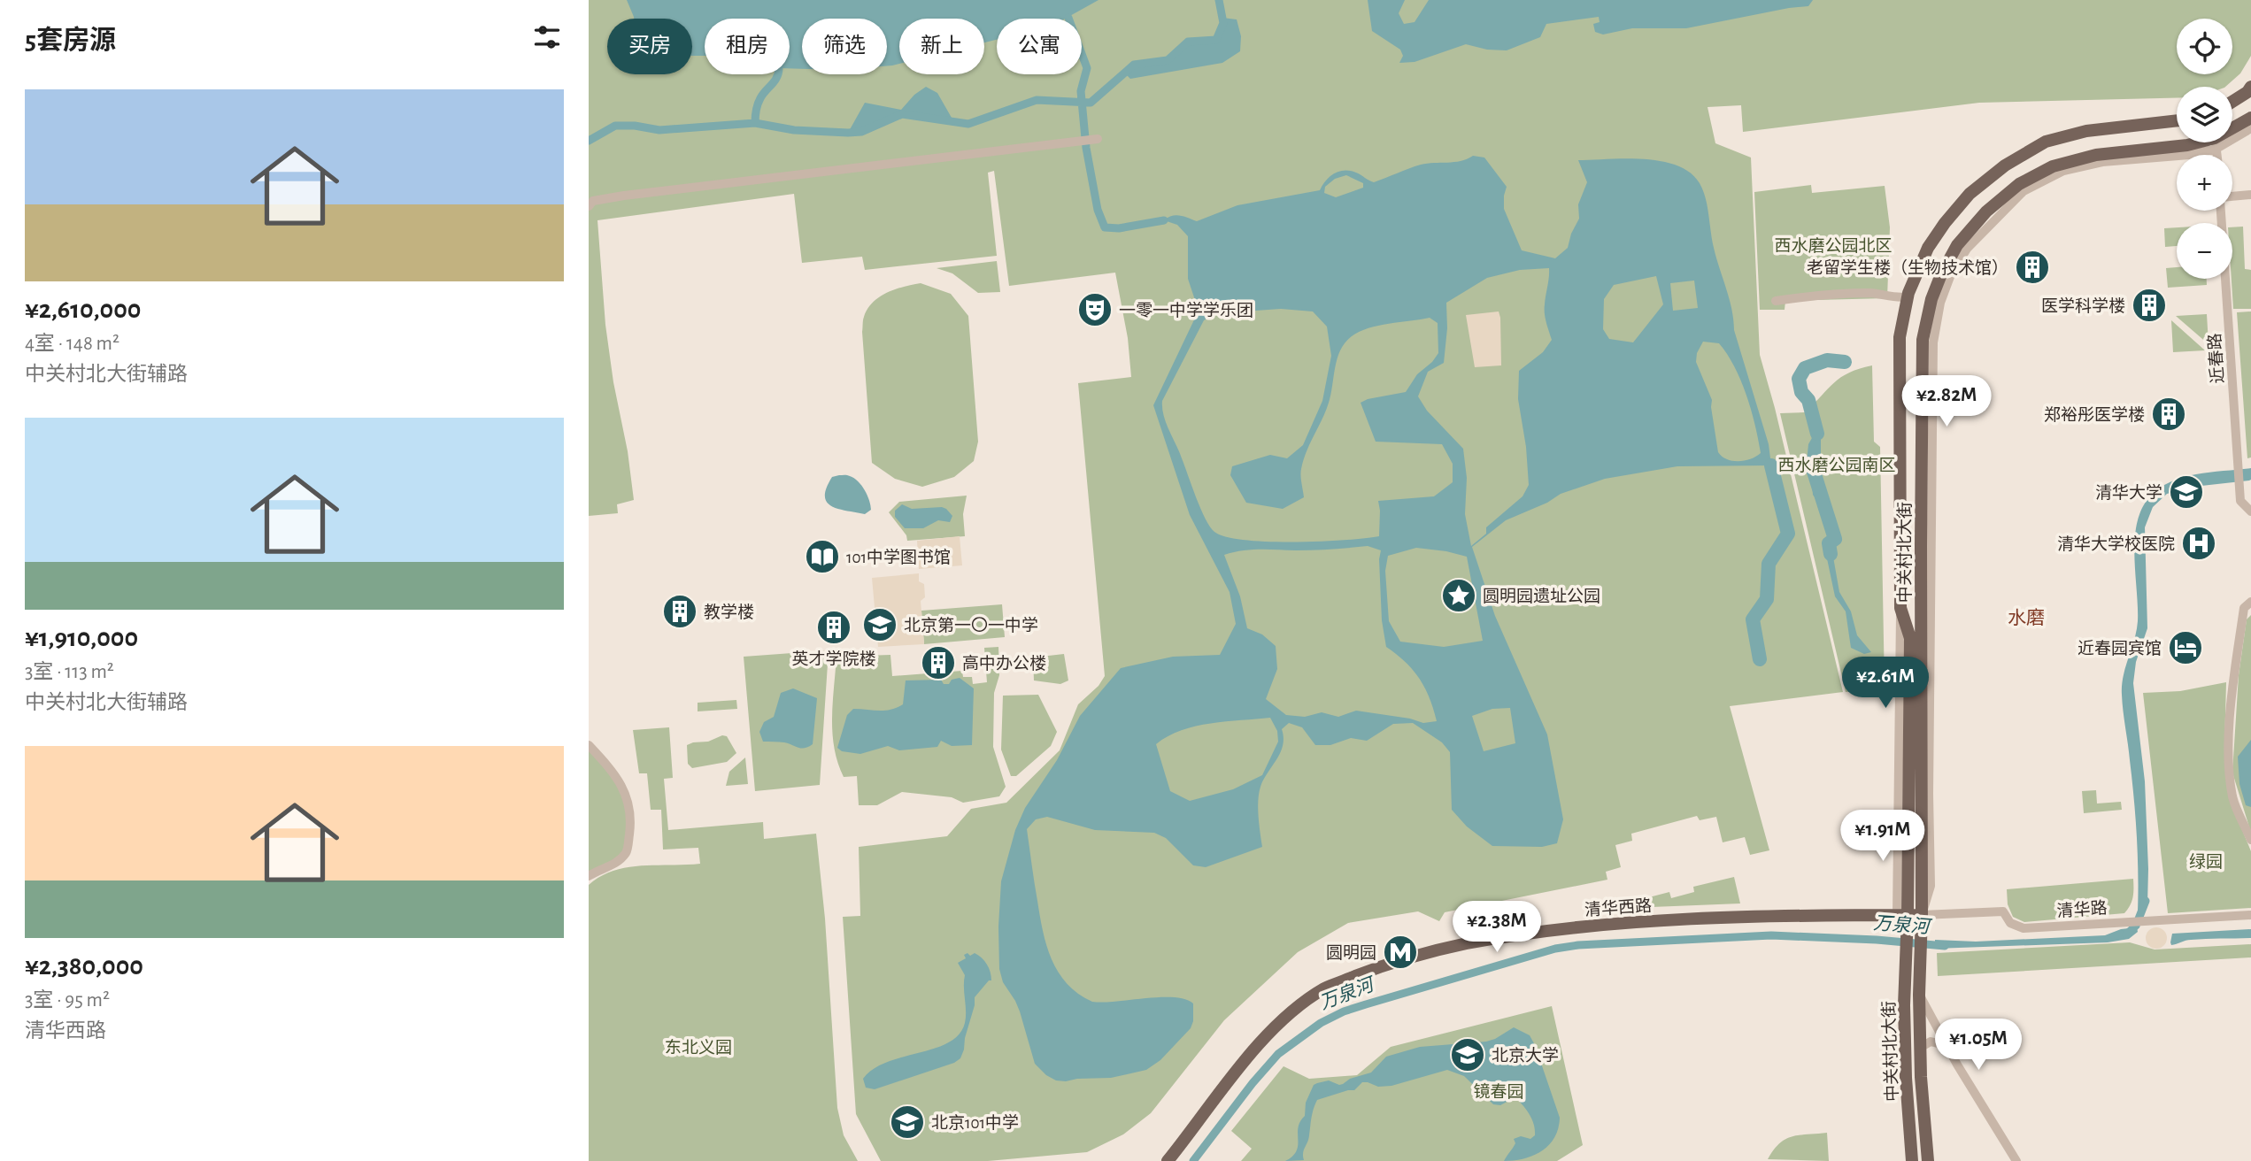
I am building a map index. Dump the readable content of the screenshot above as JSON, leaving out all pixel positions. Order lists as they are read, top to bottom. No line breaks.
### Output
{"streets":{"main road":["中关村北大街","清华西路"],"street":["近春路","清华路"]},"crossings":[["中关村北大街","清华西路"],["中关村北大街","清华路"],["清华西路","清华路"]],"districts":["水磨"],"water":["万泉河"],"parks":["西水磨公园北区","西水磨公园南区","绿园","东北义园","镜春园"],"places":{"building":["老留学生楼（生物技术馆）","医学科学楼","郑裕彤医学楼","教学楼","英才学院楼","高中办公楼"],"theatre":["一零一中学学乐团"],"school or university":["清华大学","北京第一〇一中学","北京大学","北京101中学"],"hospital":["清华大学校医院"],"library":["101中学图书馆"],"place":["圆明园遗址公园"],"hotel":["近春园宾馆"],"metro station":["圆明园"]},"page":{"heading":"5套房源","map_buttons":["+","−"],"chip":["买房","租房","筛选","新上","公寓"],"list":[{"name":"¥2,610,000","note":"4室 · 148 m² · 中关村北大街辅路"},{"name":"¥1,910,000","note":"3室 · 113 m² · 中关村北大街辅路"},{"name":"¥2,380,000","note":"3室 · 95 m² · 清华西路"}],"price":["¥2.82M","¥2.61M","¥1.91M","¥2.38M","¥1.05M"]}}
